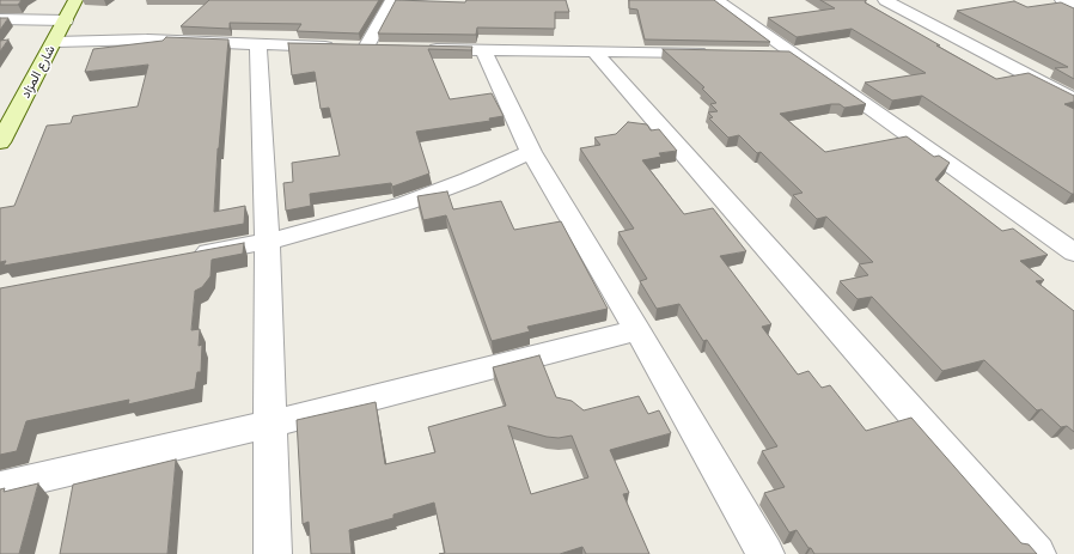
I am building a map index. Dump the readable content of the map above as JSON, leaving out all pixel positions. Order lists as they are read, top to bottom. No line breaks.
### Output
{"streets":{"street":["شارع المزاد"]}}
